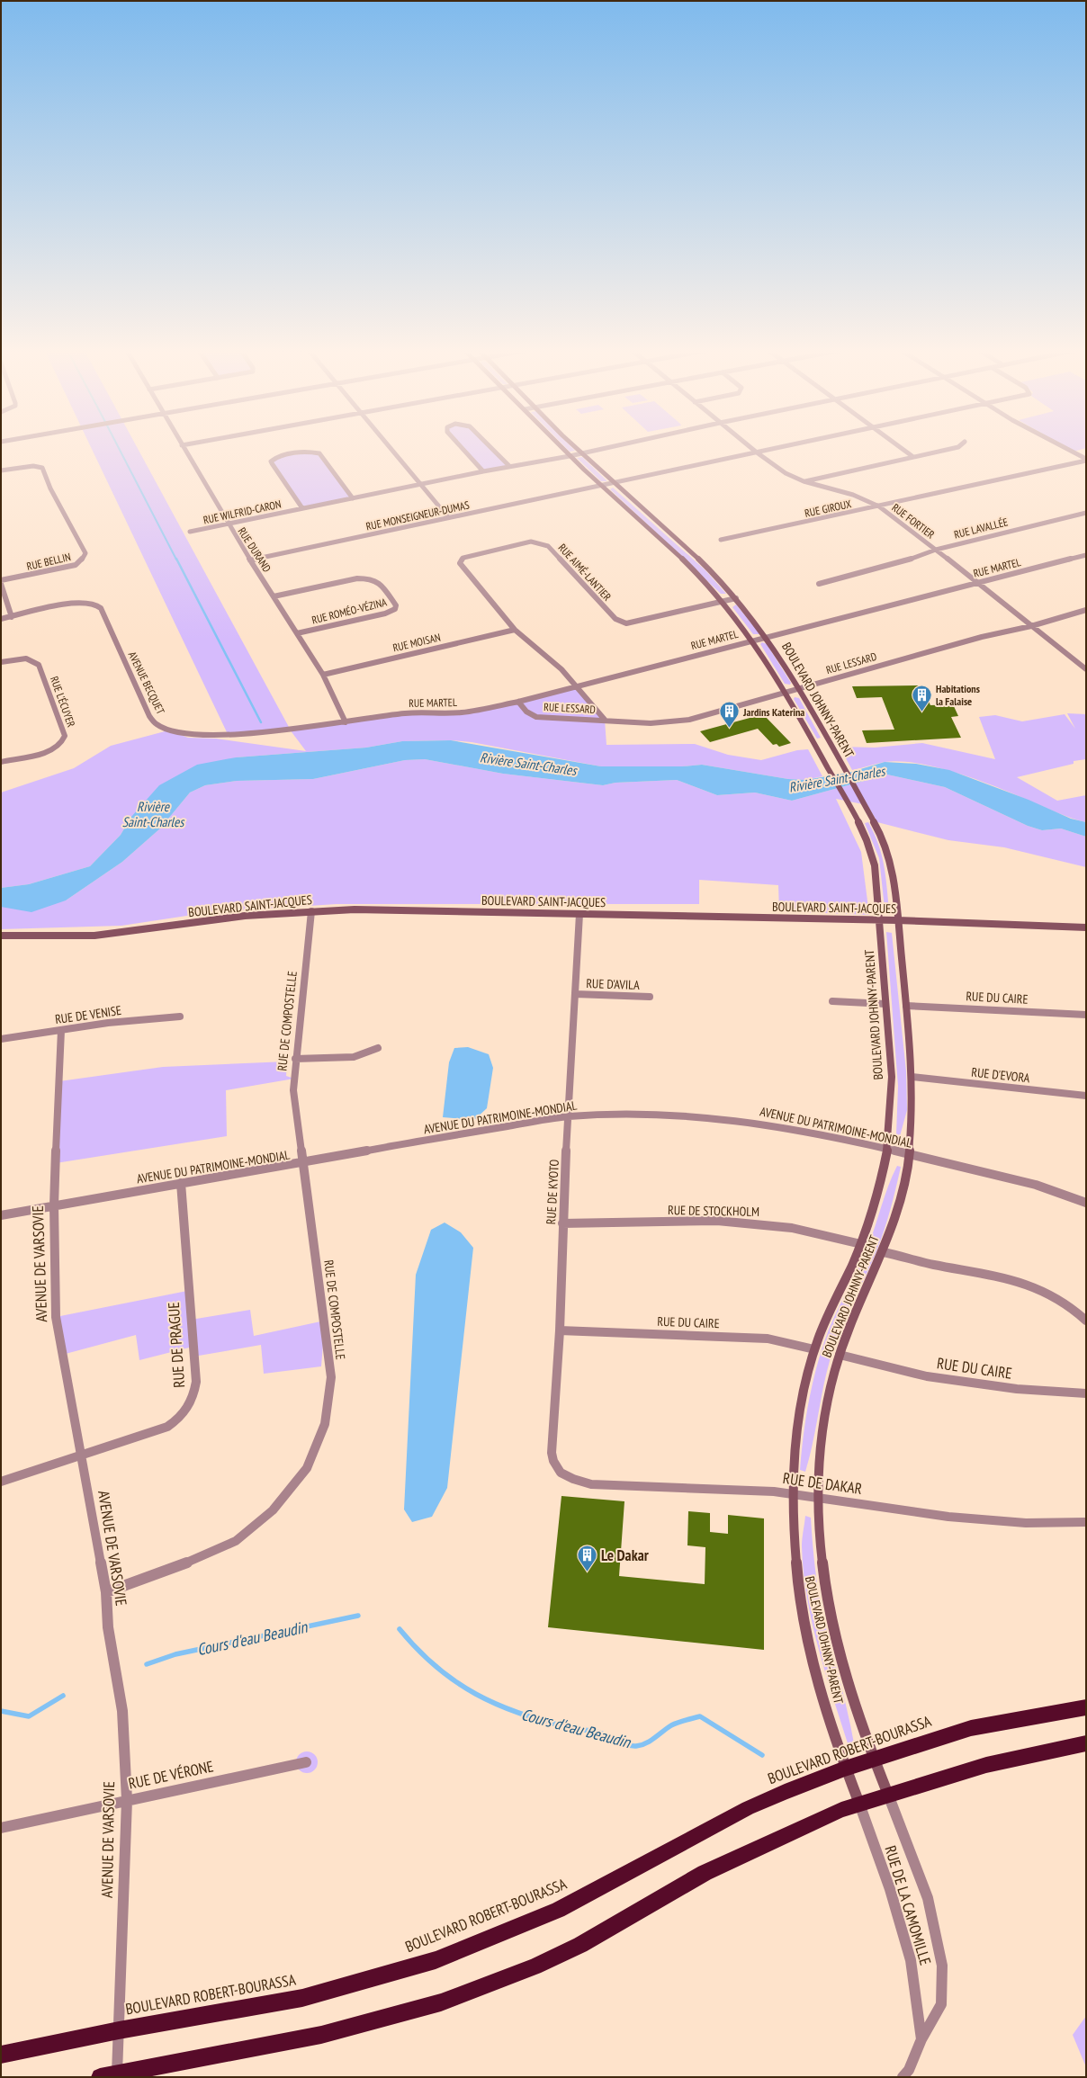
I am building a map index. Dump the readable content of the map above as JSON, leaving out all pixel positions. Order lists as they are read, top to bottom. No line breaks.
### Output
{"streets":{"highway":["BOULEVARD ROBERT-BOURASSA"],"street":["RUE GIROUX","RUE WILFRID-CARON","RUE MONSEIGNEUR-DUMAS","RUE FORTIER","RUE LAVALLÉE","RUE DURAND","RUE BELLIN","RUE MARTEL","RUE AIMÉ-LANTIER","RUE ROMÉO-VÉZINA","RUE MOISAN","RUE LESSARD","AVENUE BECQUET","BOULEVARD JOHNNY-PARENT","RUE L'ÉCUYER","BOULEVARD SAINT-JACQUES","RUE D'AVILA","RUE DU CAIRE","RUE DE VENISE","RUE DE COMPOSTELLE","RUE D'EVORA","AVENUE DU PATRIMOINE-MONDIAL","RUE DE KYOTO","RUE DE STOCKHOLM","AVENUE DE VARSOVIE","RUE DE PRAGUE","RUE DE DAKAR","RUE DE VÉRONE","RUE DE LA CAMOMILLE"]},"crossings":[["RUE GIROUX","RUE FORTIER"],["RUE WILFRID-CARON","RUE DURAND"],["RUE WILFRID-CARON","BOULEVARD JOHNNY-PARENT"],["RUE MONSEIGNEUR-DUMAS","RUE FORTIER"],["RUE MONSEIGNEUR-DUMAS","RUE DURAND"],["RUE MONSEIGNEUR-DUMAS","BOULEVARD JOHNNY-PARENT"],["RUE FORTIER","RUE LAVALLÉE"],["RUE FORTIER","RUE MARTEL"],["RUE FORTIER","RUE LESSARD"],["RUE DURAND","RUE MARTEL"],["RUE DURAND","RUE ROMÉO-VÉZINA"],["RUE DURAND","RUE MOISAN"],["RUE DURAND","AVENUE BECQUET"],["RUE MARTEL","RUE AIMÉ-LANTIER"],["RUE MARTEL","RUE LESSARD"],["RUE MARTEL","AVENUE BECQUET"],["RUE MARTEL","BOULEVARD JOHNNY-PARENT"],["RUE AIMÉ-LANTIER","RUE MOISAN"],["RUE AIMÉ-LANTIER","RUE LESSARD"],["RUE AIMÉ-LANTIER","BOULEVARD JOHNNY-PARENT"],["RUE LESSARD","BOULEVARD JOHNNY-PARENT"],["BOULEVARD JOHNNY-PARENT","BOULEVARD SAINT-JACQUES"],["BOULEVARD JOHNNY-PARENT","RUE DU CAIRE"],["BOULEVARD JOHNNY-PARENT","RUE D'EVORA"],["BOULEVARD JOHNNY-PARENT","AVENUE DU PATRIMOINE-MONDIAL"],["BOULEVARD JOHNNY-PARENT","RUE DE STOCKHOLM"],["BOULEVARD JOHNNY-PARENT","RUE DE DAKAR"],["BOULEVARD JOHNNY-PARENT","BOULEVARD ROBERT-BOURASSA"],["BOULEVARD JOHNNY-PARENT","RUE DE LA CAMOMILLE"],["BOULEVARD SAINT-JACQUES","RUE DE COMPOSTELLE"],["BOULEVARD SAINT-JACQUES","RUE DE KYOTO"],["RUE D'AVILA","RUE DE KYOTO"],["RUE DU CAIRE","RUE DE KYOTO"],["RUE DE VENISE","AVENUE DE VARSOVIE"],["RUE DE COMPOSTELLE","AVENUE DU PATRIMOINE-MONDIAL"],["RUE DE COMPOSTELLE","AVENUE DE VARSOVIE"],["AVENUE DU PATRIMOINE-MONDIAL","RUE DE KYOTO"],["AVENUE DU PATRIMOINE-MONDIAL","AVENUE DE VARSOVIE"],["AVENUE DU PATRIMOINE-MONDIAL","RUE DE PRAGUE"],["RUE DE KYOTO","RUE DE STOCKHOLM"],["RUE DE KYOTO","RUE DE DAKAR"],["AVENUE DE VARSOVIE","RUE DE PRAGUE"],["AVENUE DE VARSOVIE","BOULEVARD ROBERT-BOURASSA"],["AVENUE DE VARSOVIE","RUE DE VÉRONE"]],"water":["Rivière Saint-Charles","Cours d'eau Beaudin"],"places":{"building":["Habitations la Falaise","Jardins Katerina","Le Dakar"]}}
